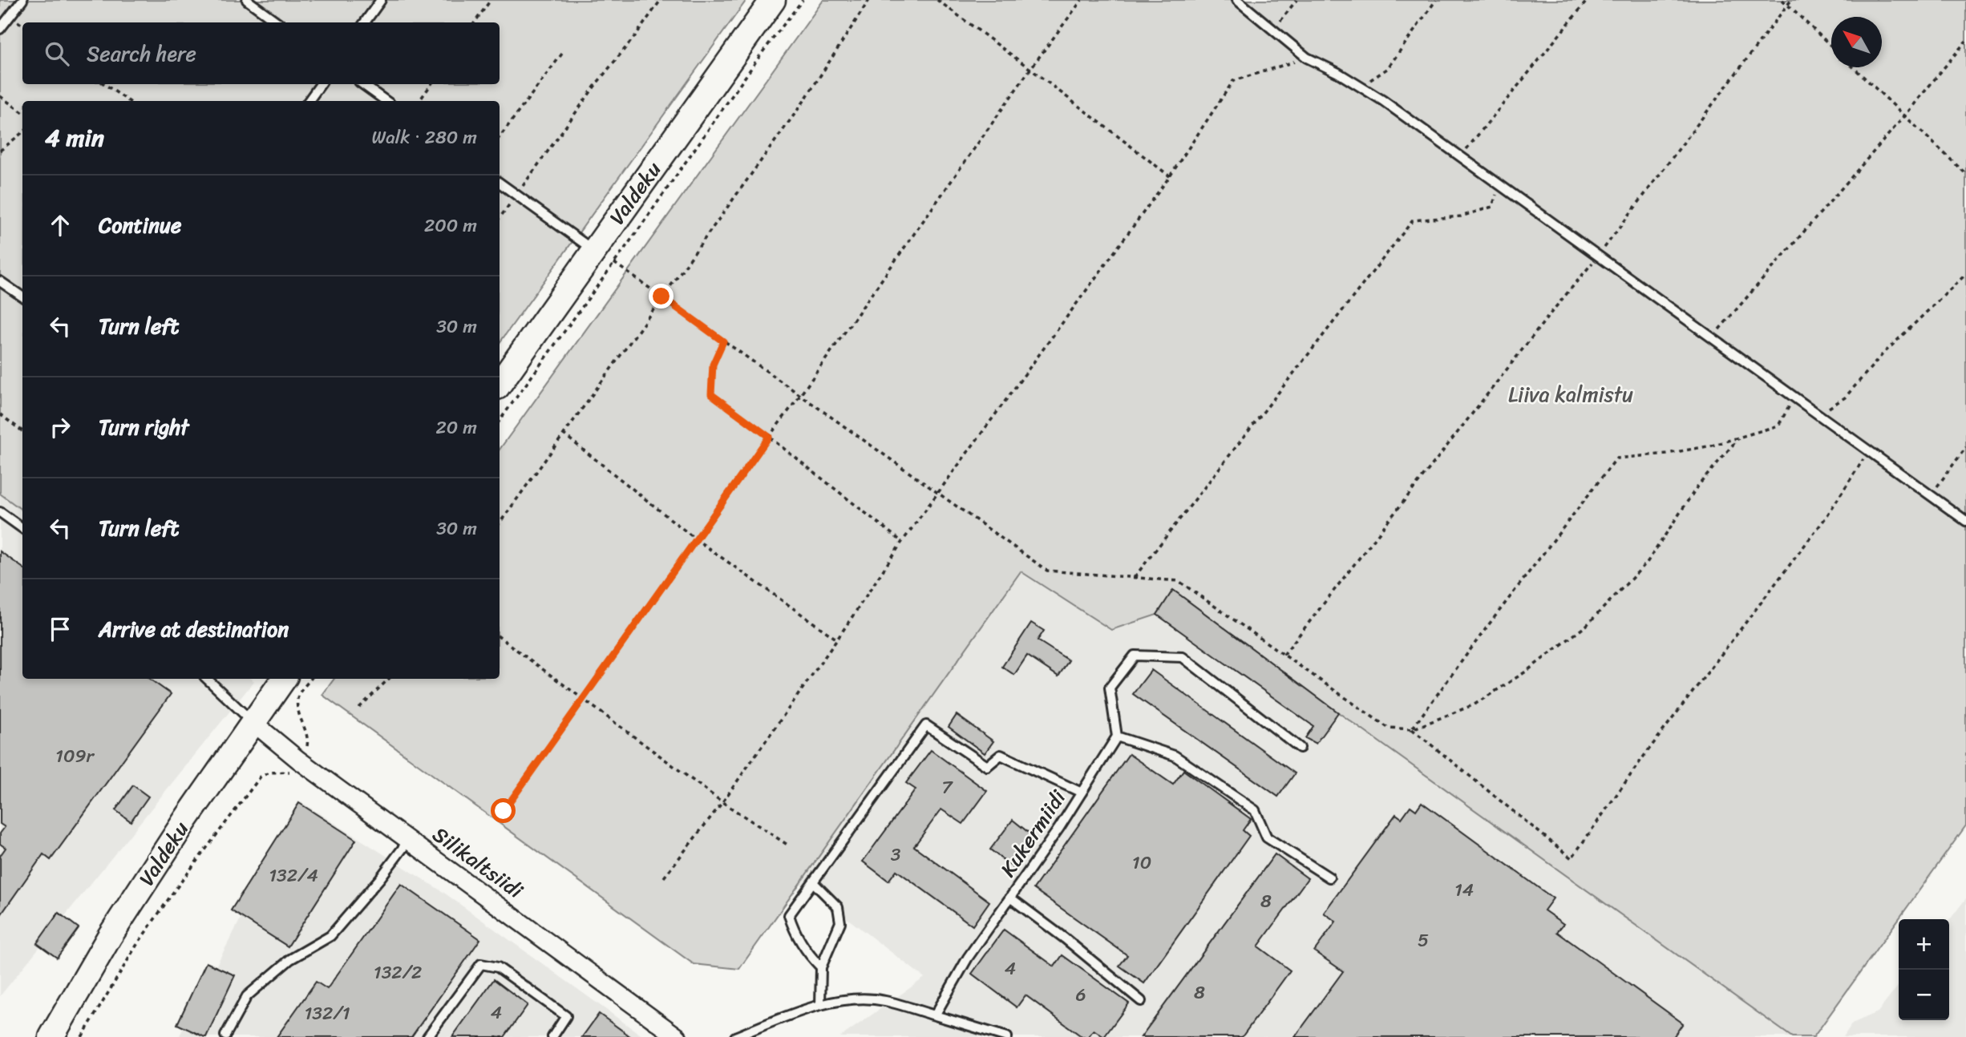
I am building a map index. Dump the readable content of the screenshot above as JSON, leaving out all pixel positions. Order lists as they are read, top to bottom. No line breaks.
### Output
{"streets":{"street":["Valdeku","Silikaltsiidi"],"lane":["Kukermiidi"]},"crossings":[["Valdeku","Silikaltsiidi"]],"parks":["Liiva kalmistu"],"house_numbers":["109r","7","3","10","132/4","14","8","5","4","132/2","8","6","4","132/1"],"north":"top left","page":{"search":"Search here","heading":["4 min","Walk · 280 m"],"list":[["Continue","200 m"],["Turn left","30 m"],["Turn right","20 m"],["Turn left","30 m"],"Arrive at destination"],"map_buttons":["+","−"]}}
